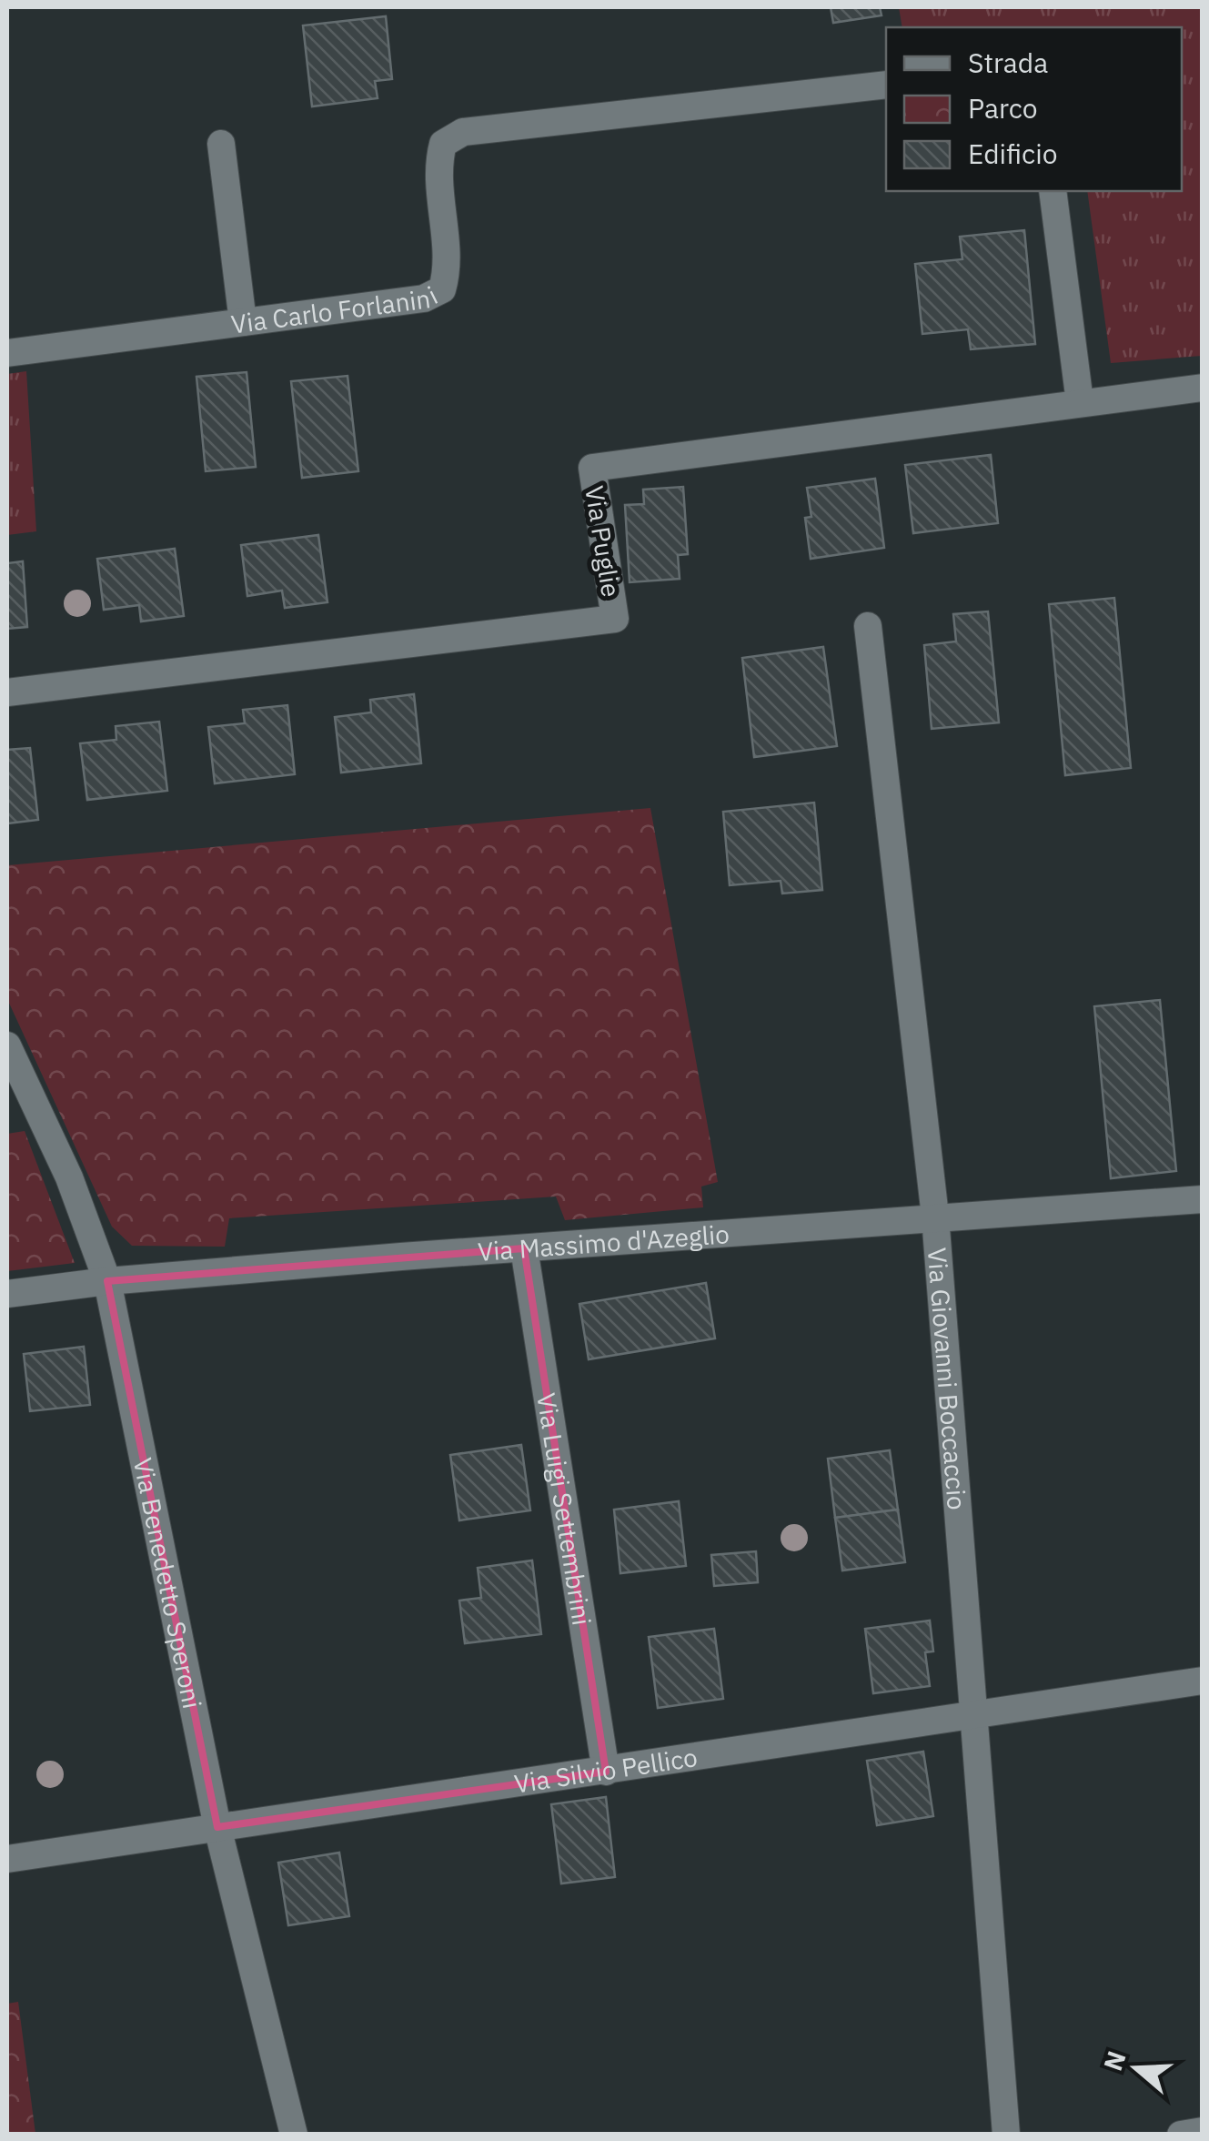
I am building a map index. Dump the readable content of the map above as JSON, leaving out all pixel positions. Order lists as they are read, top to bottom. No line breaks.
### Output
{"streets":{"street":["Via Carlo Forlanini","Via Puglie","Via Massimo d'Azeglio","Via Giovanni Boccaccio","Via Luigi Settembrini","Via Benedetto Speroni","Via Silvio Pellico"]},"crossings":[["Via Massimo d'Azeglio","Via Giovanni Boccaccio"],["Via Massimo d'Azeglio","Via Luigi Settembrini"],["Via Massimo d'Azeglio","Via Benedetto Speroni"],["Via Giovanni Boccaccio","Via Silvio Pellico"],["Via Luigi Settembrini","Via Silvio Pellico"],["Via Benedetto Speroni","Via Silvio Pellico"]],"legend":["Strada","Parco","Edificio"],"north":"left"}
